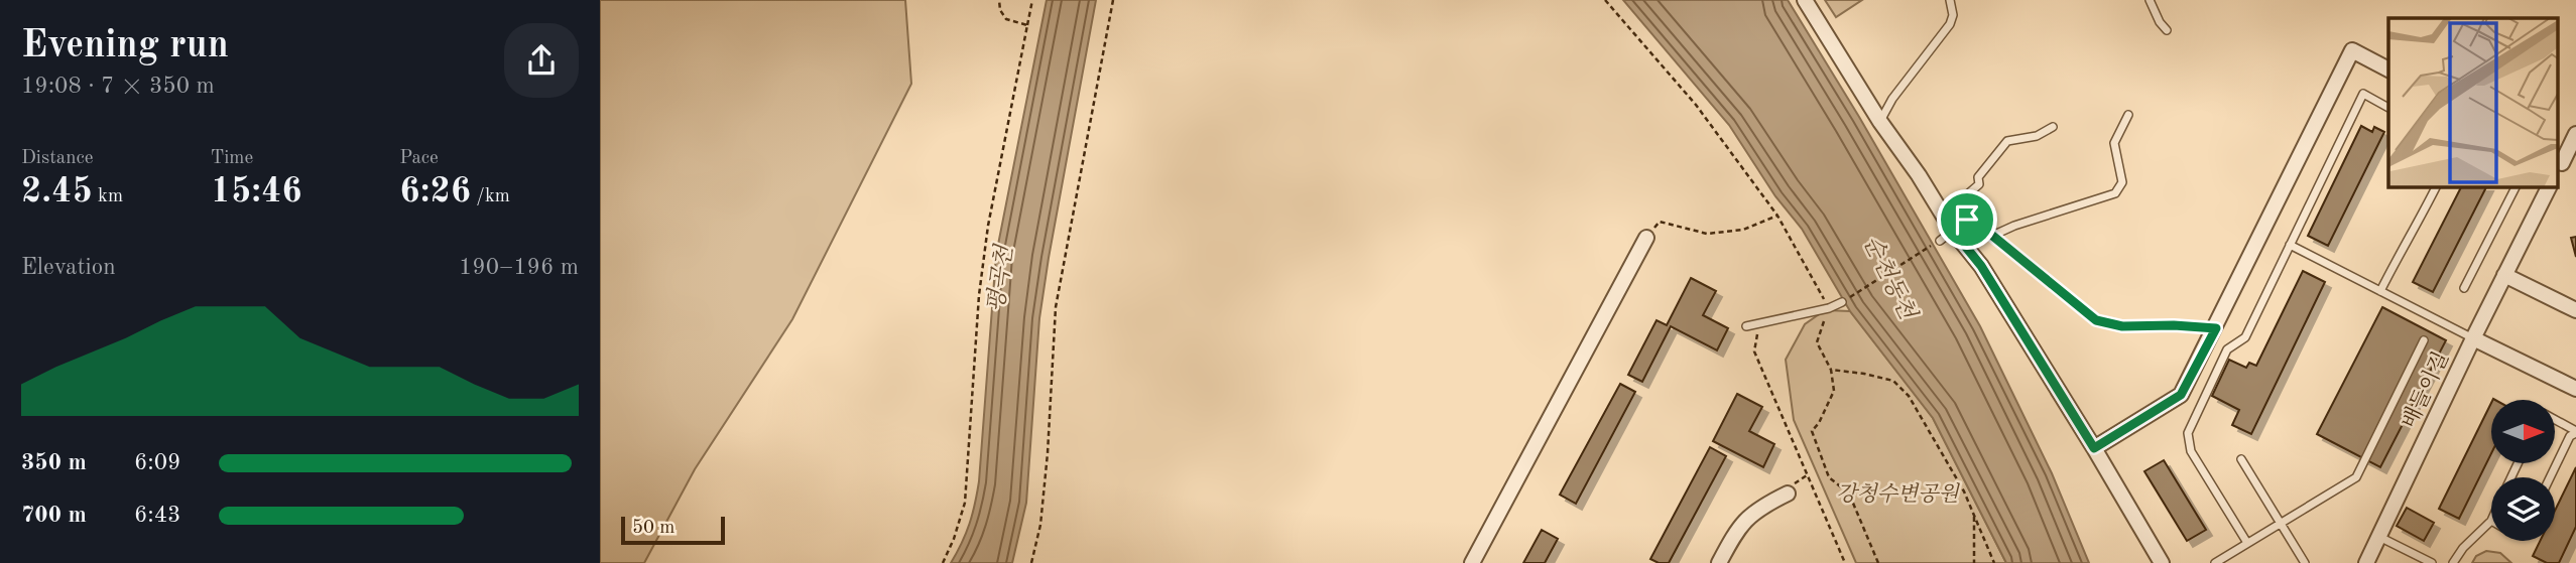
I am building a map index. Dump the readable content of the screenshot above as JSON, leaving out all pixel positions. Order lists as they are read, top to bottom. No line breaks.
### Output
{"streets":{"street":["배들이길"]},"water":["순천동천","평곡천"],"parks":["강청수변공원"],"scale_bar":"50 m","north":"right","page":{"heading":["Evening run","19:08 · 7 × 350 m"],"stats":[["Distance","2.45 km"],["Time","15:46"],["Pace","6:26 /km"]],"chart":["Elevation","190–196 m"],"list":[{"name":"350 m","note":"6:09"},{"name":"700 m","note":"6:43"}],"scale":"50 m"}}
